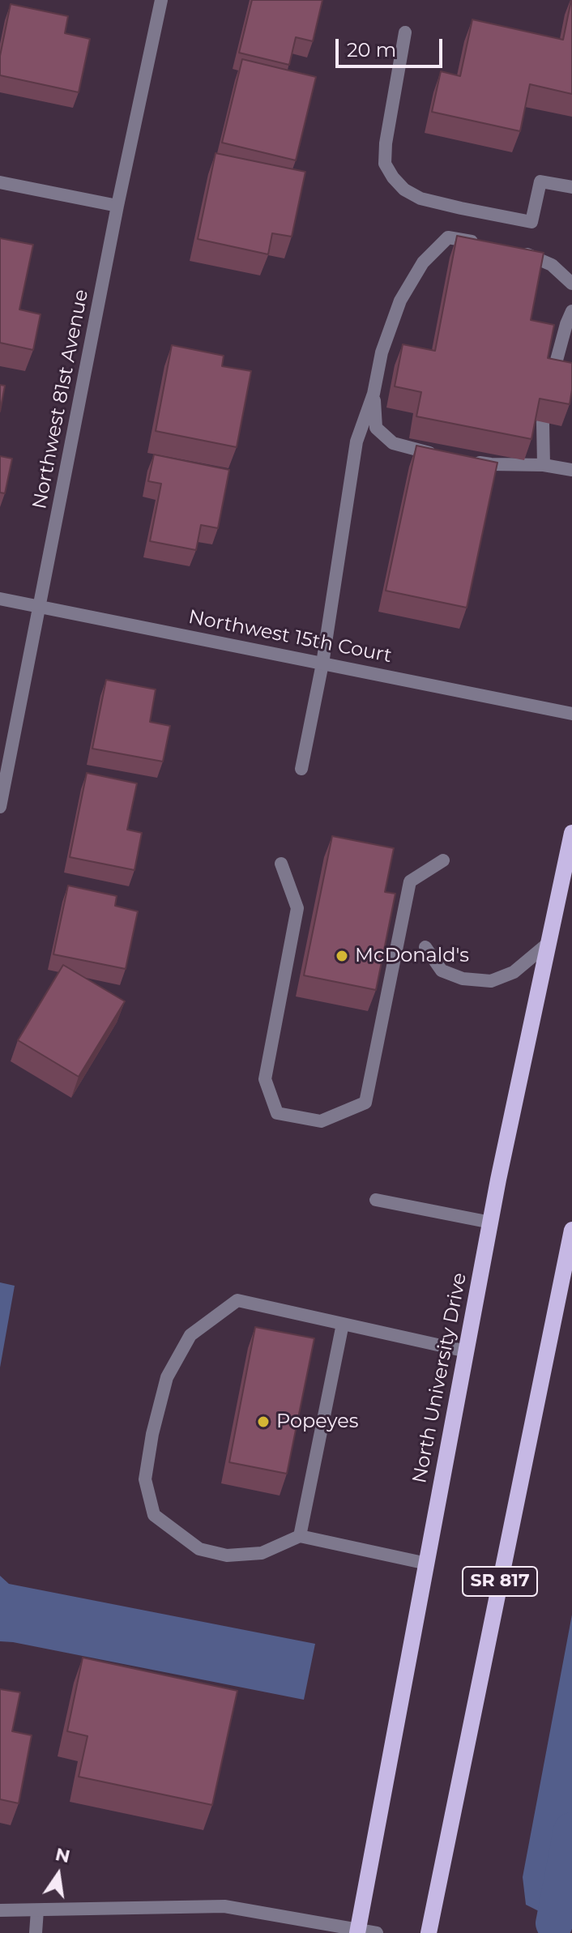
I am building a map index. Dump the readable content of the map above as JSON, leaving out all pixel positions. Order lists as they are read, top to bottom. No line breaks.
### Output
{"streets":{"main road":["North University Drive","SR 817"],"street":["Northwest 81st Avenue","Northwest 15th Court"]},"crossings":[["Northwest 81st Avenue","Northwest 15th Court"]],"places":["McDonald's","Popeyes"],"scale_bar":"20 m","north":"top"}
